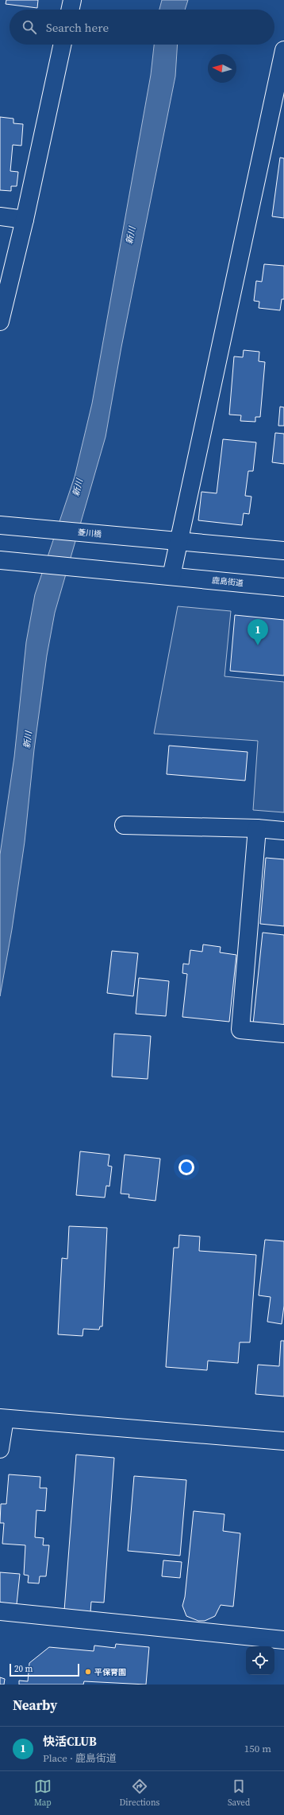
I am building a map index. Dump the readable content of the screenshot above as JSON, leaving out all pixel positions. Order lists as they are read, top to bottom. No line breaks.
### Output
{"streets":{"street":["菱川橋","鹿島街道"]},"water":["新川"],"places":["平保育園"],"scale_bar":"20 m","north":"left","page":{"search":"Search here","pins":"1","scale":"20 m","heading":"Nearby","list":[{"mark":"1","name":"快活CLUB","note":"Place · 鹿島街道","value":"150 m"}],"nav":["Map","Directions","Saved"]}}
